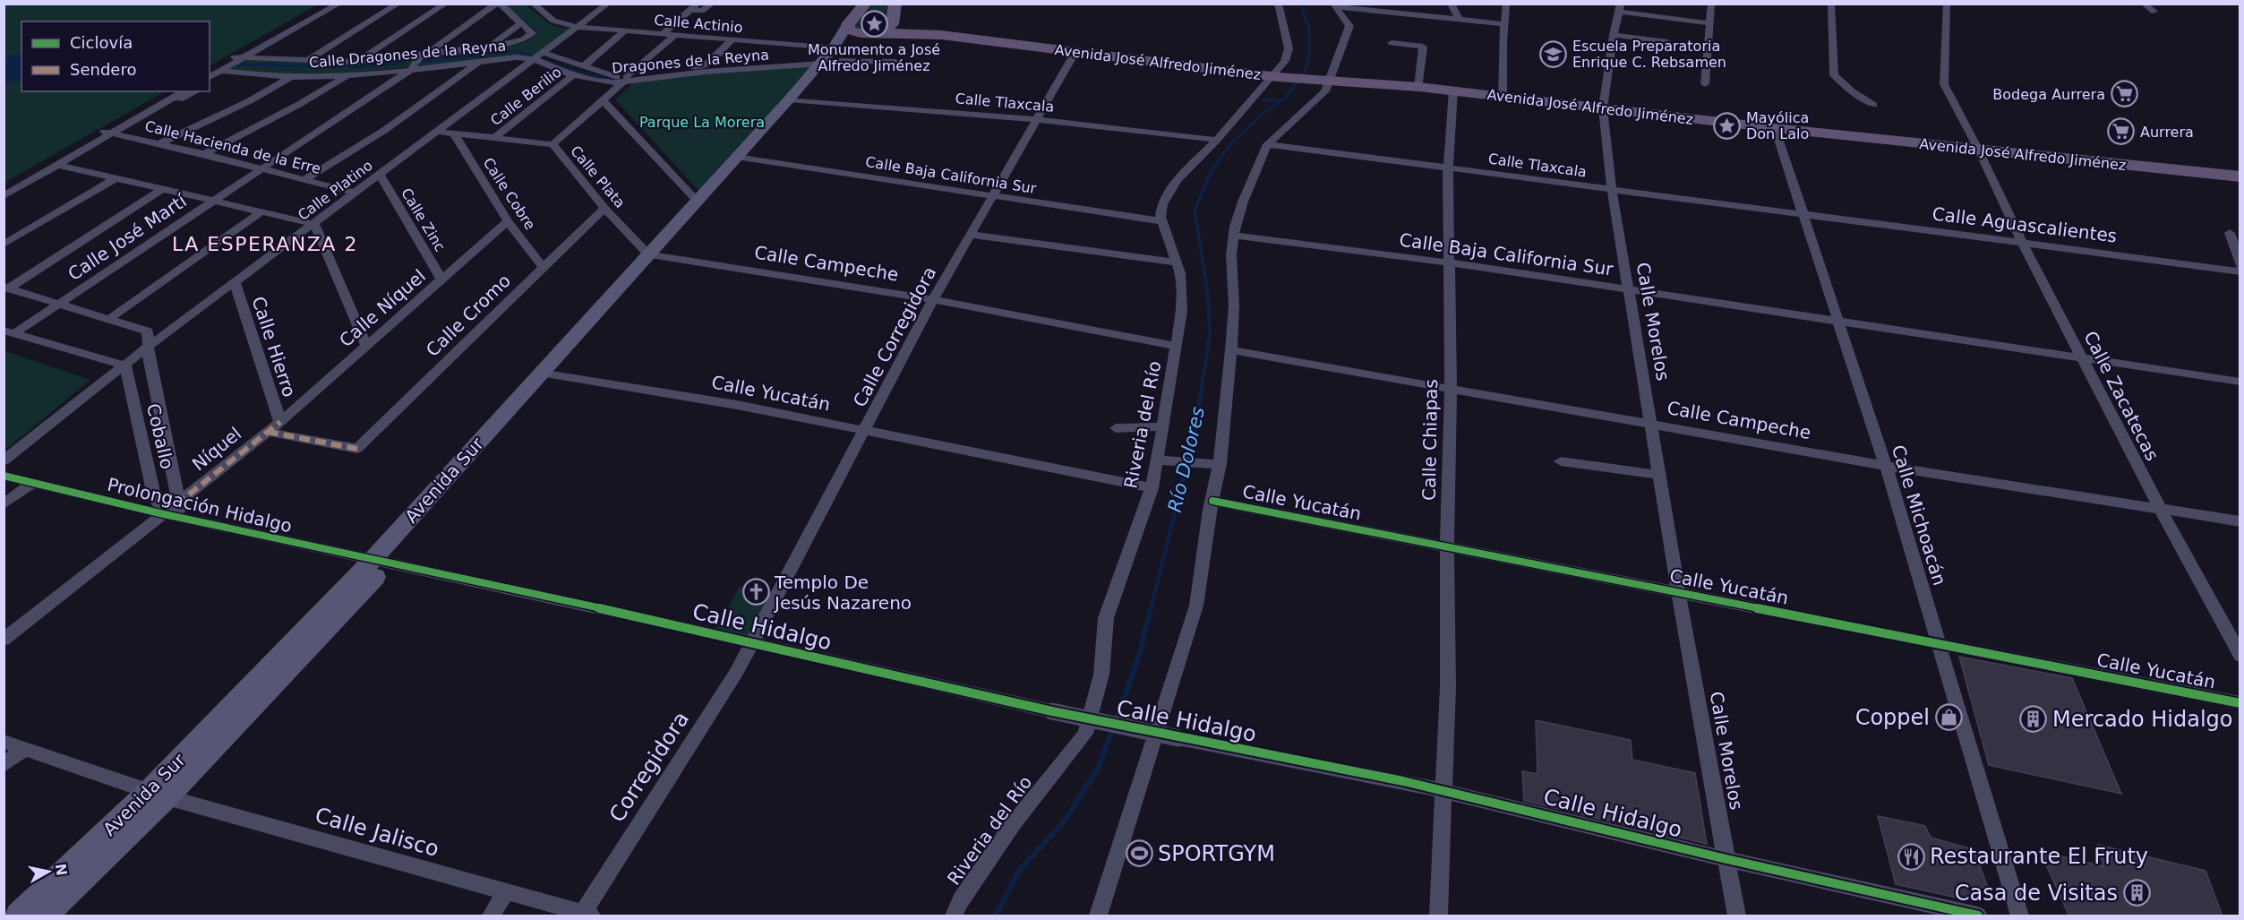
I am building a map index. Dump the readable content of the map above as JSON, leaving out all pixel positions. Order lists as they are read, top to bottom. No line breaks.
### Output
{"streets":{"main road":["Avenida José Alfredo Jiménez","Avenida Sur"],"street":["Calle Actinio","Calle Dragones de la Reyna","Dragones de la Reyna","Calle Berilio","Calle Tlaxcala","Calle Hacienda de la Erre","Calle Baja California Sur","Calle Plata","Calle Platino","Calle Cobre","Calle Zinc","Calle Aguascalientes","Calle José Martí","Calle Campeche","Calle Níquel","Calle Cromo","Calle Morelos","Calle Corregidora","Calle Hierro","Calle Yucatán","Calle Zacatecas","Riveria del Río","Coballo","Calle Chiapas","Níquel","Prolongación Hidalgo","Calle Michoacán","Calle Hidalgo","Corregidora","Calle Jalisco"]},"crossings":[["Calle Actinio","Dragones de la Reyna"],["Calle Actinio","Calle Berilio"],["Calle Actinio","Calle Platino"],["Calle Actinio","Avenida Sur"],["Calle Dragones de la Reyna","Dragones de la Reyna"],["Calle Dragones de la Reyna","Calle Platino"],["Dragones de la Reyna","Calle Berilio"],["Dragones de la Reyna","Calle Platino"],["Dragones de la Reyna","Avenida Sur"],["Avenida José Alfredo Jiménez","Calle Morelos"],["Avenida José Alfredo Jiménez","Calle Corregidora"],["Avenida José Alfredo Jiménez","Calle Zacatecas"],["Avenida José Alfredo Jiménez","Calle Chiapas"],["Avenida José Alfredo Jiménez","Calle Michoacán"],["Calle Berilio","Calle Plata"],["Calle Tlaxcala","Calle Aguascalientes"],["Calle Tlaxcala","Calle Morelos"],["Calle Tlaxcala","Calle Corregidora"],["Calle Tlaxcala","Calle Chiapas"],["Calle Tlaxcala","Avenida Sur"],["Calle Tlaxcala","Calle Michoacán"],["Calle Hacienda de la Erre","Calle Platino"],["Calle Hacienda de la Erre","Calle José Martí"],["Calle Baja California Sur","Calle Morelos"],["Calle Baja California Sur","Calle Corregidora"],["Calle Baja California Sur","Calle Zacatecas"],["Calle Baja California Sur","Riveria del Río"],["Calle Baja California Sur","Calle Chiapas"],["Calle Baja California Sur","Avenida Sur"],["Calle Baja California Sur","Calle Michoacán"],["Calle Plata","Calle Platino"],["Calle Plata","Calle Cobre"],["Calle Plata","Calle Campeche"],["Calle Plata","Calle Cromo"],["Calle Plata","Avenida Sur"],["Calle Platino","Calle Zinc"],["Calle Platino","Calle Hierro"],["Calle Platino","Coballo"],["Calle Cobre","Calle Níquel"],["Calle Cobre","Calle Cromo"],["Calle Zinc","Calle Níquel"],["Calle Aguascalientes","Calle Zacatecas"],["Calle Aguascalientes","Calle Michoacán"],["Calle Campeche","Calle Morelos"],["Calle Campeche","Calle Corregidora"],["Calle Campeche","Calle Zacatecas"],["Calle Campeche","Riveria del Río"],["Calle Campeche","Calle Chiapas"],["Calle Campeche","Avenida Sur"],["Calle Campeche","Calle Michoacán"],["Calle Níquel","Calle Hierro"],["Calle Níquel","Níquel"],["Calle Cromo","Níquel"],["Calle Morelos","Calle Yucatán"],["Calle Morelos","Calle Hidalgo"],["Calle Corregidora","Calle Yucatán"],["Calle Corregidora","Calle Hidalgo"],["Calle Corregidora","Corregidora"],["Calle Hierro","Níquel"],["Calle Yucatán","Riveria del Río"],["Calle Yucatán","Calle Chiapas"],["Calle Yucatán","Avenida Sur"],["Calle Yucatán","Calle Michoacán"],["Coballo","Níquel"],["Coballo","Prolongación Hidalgo"],["Calle Chiapas","Calle Hidalgo"],["Níquel","Prolongación Hidalgo"],["Avenida Sur","Prolongación Hidalgo"],["Avenida Sur","Calle Hidalgo"],["Avenida Sur","Calle Jalisco"],["Prolongación Hidalgo","Calle Hidalgo"],["Calle Hidalgo","Corregidora"],["Corregidora","Calle Jalisco"]],"districts":["LA ESPERANZA 2"],"water":["Río Dolores"],"parks":["Parque La Morera"],"places":{"place":["Monumento a José Alfredo Jiménez","Mayólica Don Lalo"],"school or university":["Escuela Preparatoria Enrique C. Rebsamen"],"supermarket":["Bodega Aurrera","Aurrera"],"church":["Templo De Jesús Nazareno"],"shop":["Coppel"],"building":["Mercado Hidalgo","Casa de Visitas"],"sports":["SPORTGYM"],"restaurant":["Restaurante El Fruty"]},"legend":["Ciclovía","Sendero"],"north":"right"}
